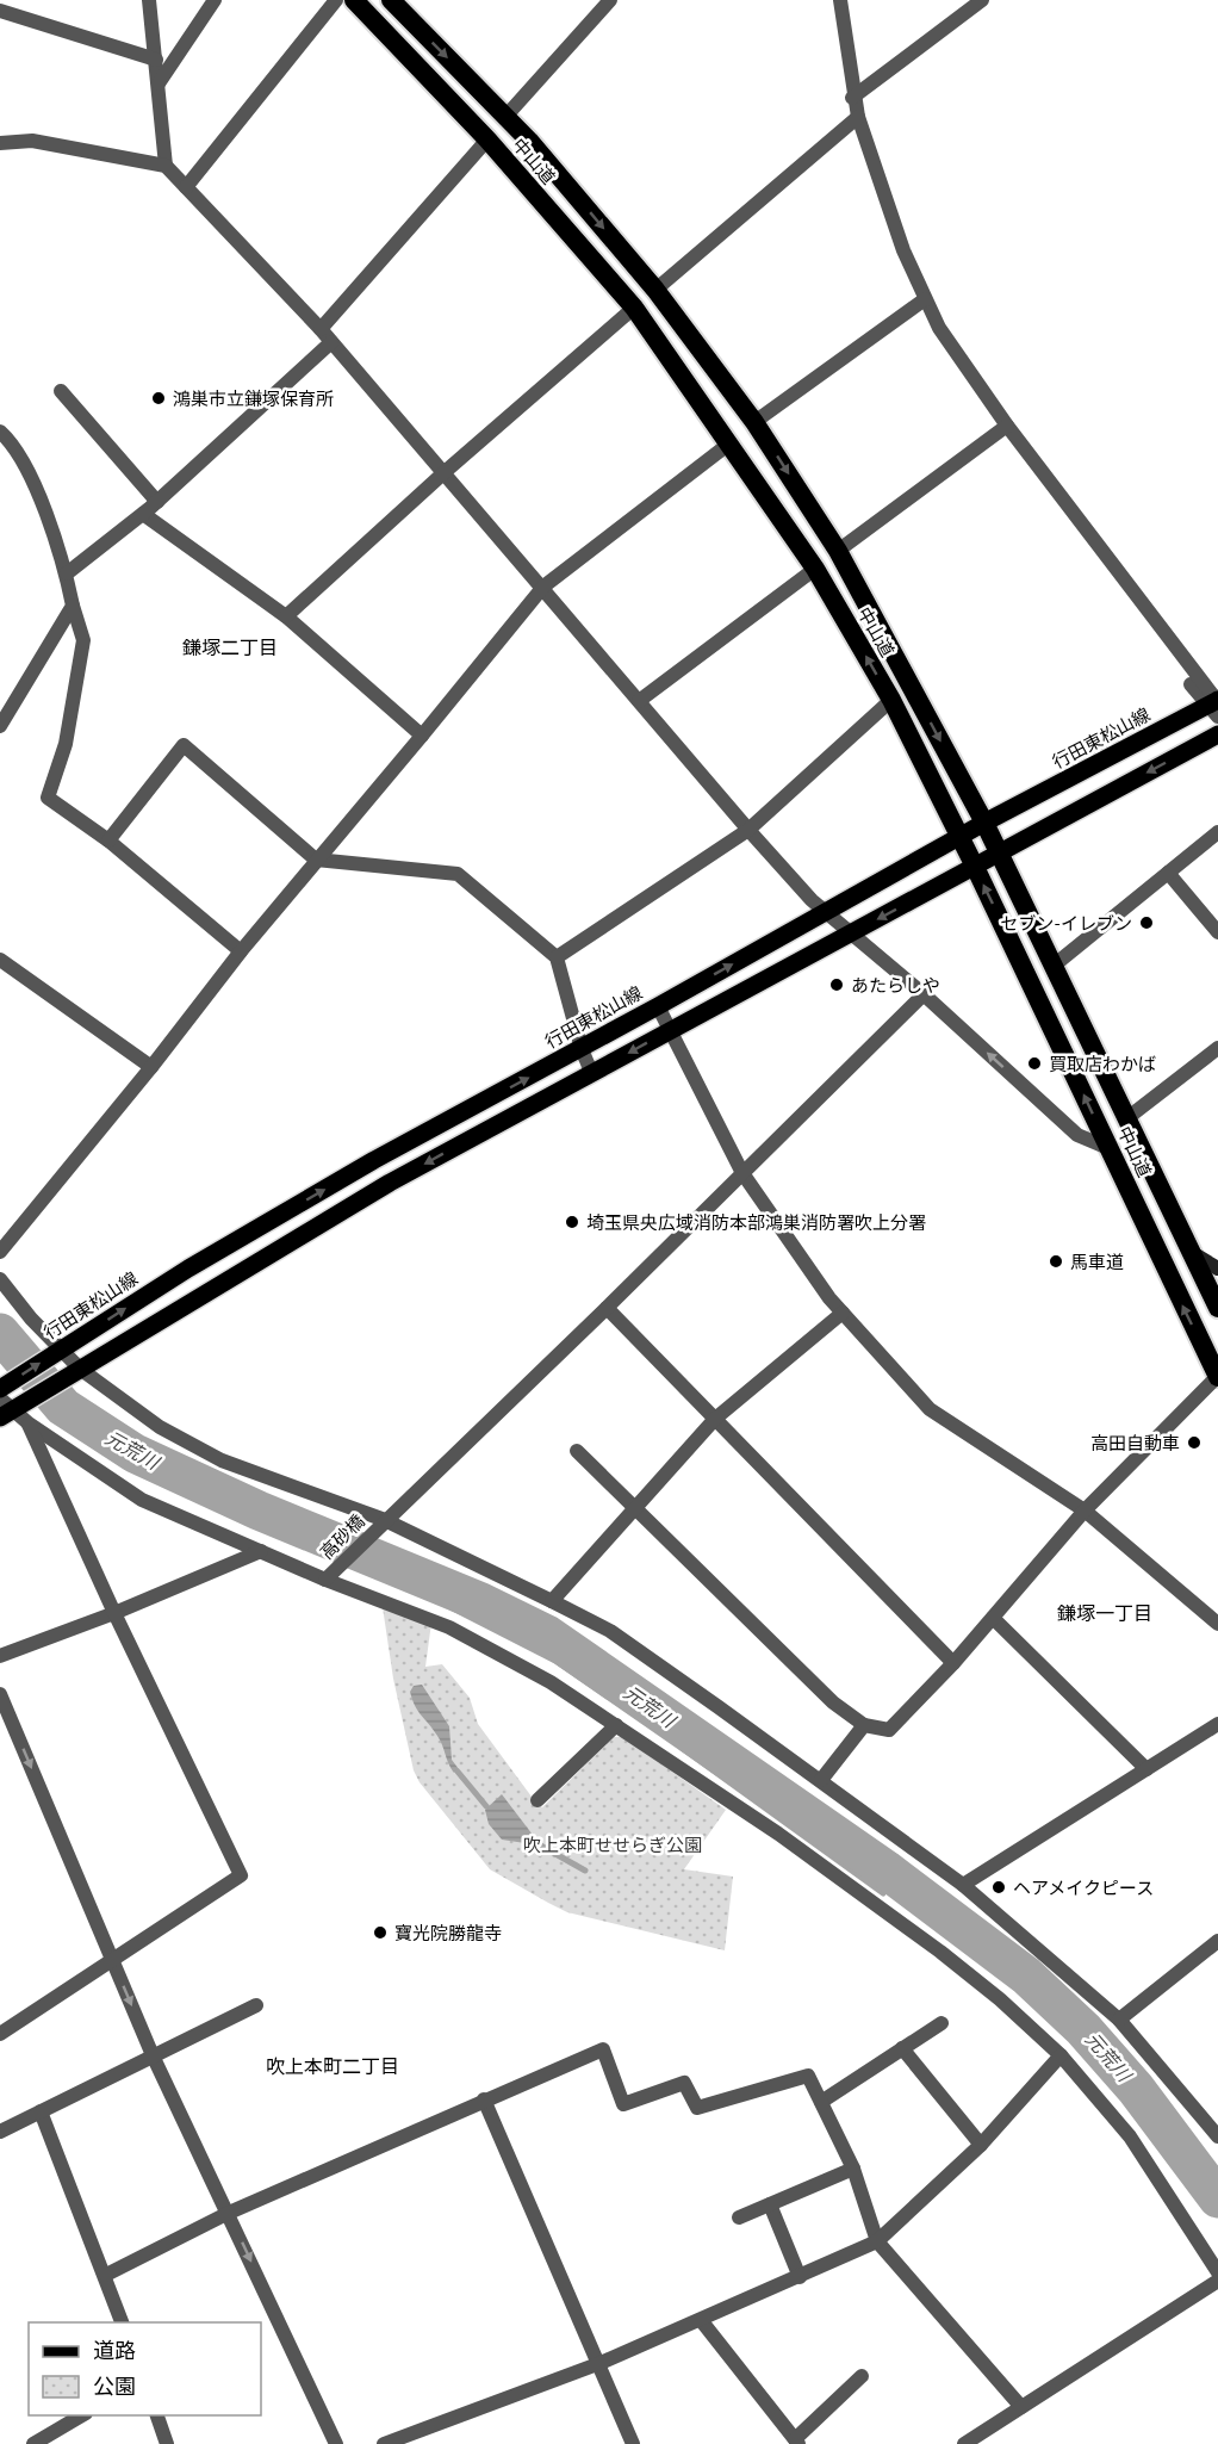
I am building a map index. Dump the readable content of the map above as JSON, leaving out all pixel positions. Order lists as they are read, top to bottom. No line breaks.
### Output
{"streets":{"highway":["中山道"],"main road":["行田東松山線"],"street":["高砂橋"]},"crossings":[["中山道","行田東松山線"]],"districts":["鎌塚二丁目","鎌塚一丁目","吹上本町二丁目"],"water":["元荒川"],"parks":["吹上本町せせらぎ公園"],"places":["鴻巣市立鎌塚保育所","セブン-イレブン","あたらしや","買取店わかば","埼玉県央広域消防本部鴻巣消防署吹上分署","馬車道","高田自動車","ヘアメイクピース","寶光院勝龍寺"],"legend":["道路","公園"]}
